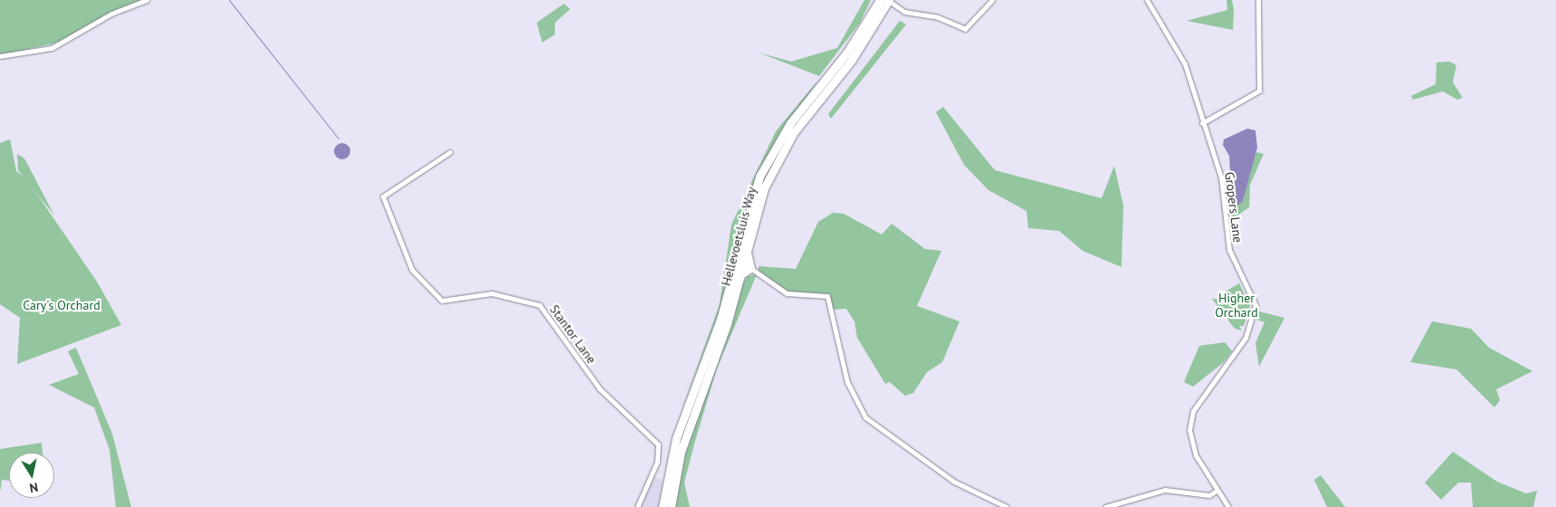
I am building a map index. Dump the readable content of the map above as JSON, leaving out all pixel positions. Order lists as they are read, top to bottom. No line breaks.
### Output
{"streets":{"highway":["Hellevoetsluis Way"],"street":["Gropers Lane","Stantor Lane"]},"parks":["Higher Orchard","Cary's Orchard"],"north":"bottom"}
